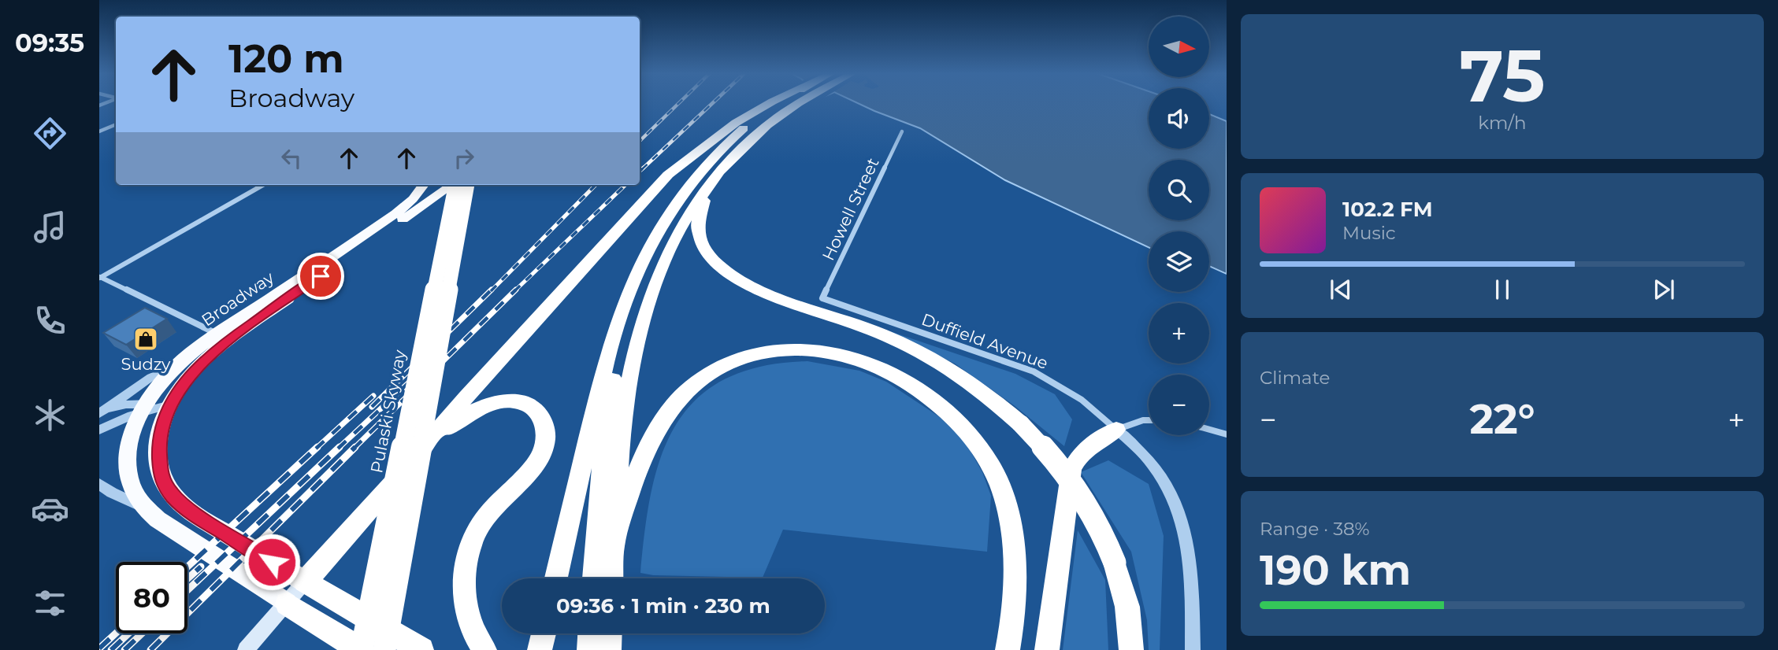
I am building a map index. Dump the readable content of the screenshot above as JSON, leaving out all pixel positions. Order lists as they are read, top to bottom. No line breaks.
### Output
{"streets":{"highway":["Broadway","Pulaski Skyway"],"street":["Howell Street","Duffield Avenue"]},"crossings":[["Howell Street","Duffield Avenue"]],"places":{"shop":["Sudzy"]},"north":"right","page":{"tabs":"09:35","tile":[["75","km/h"],"Climate",["Range · 38%","190 km"]],"map_buttons":["+","−"],"turn":["120 m","Broadway"],"song":["102.2 FM","Music"],"heat":["−","22°","+"],"limit":"80","trip":"09:36 · 1 min · 230 m"}}
